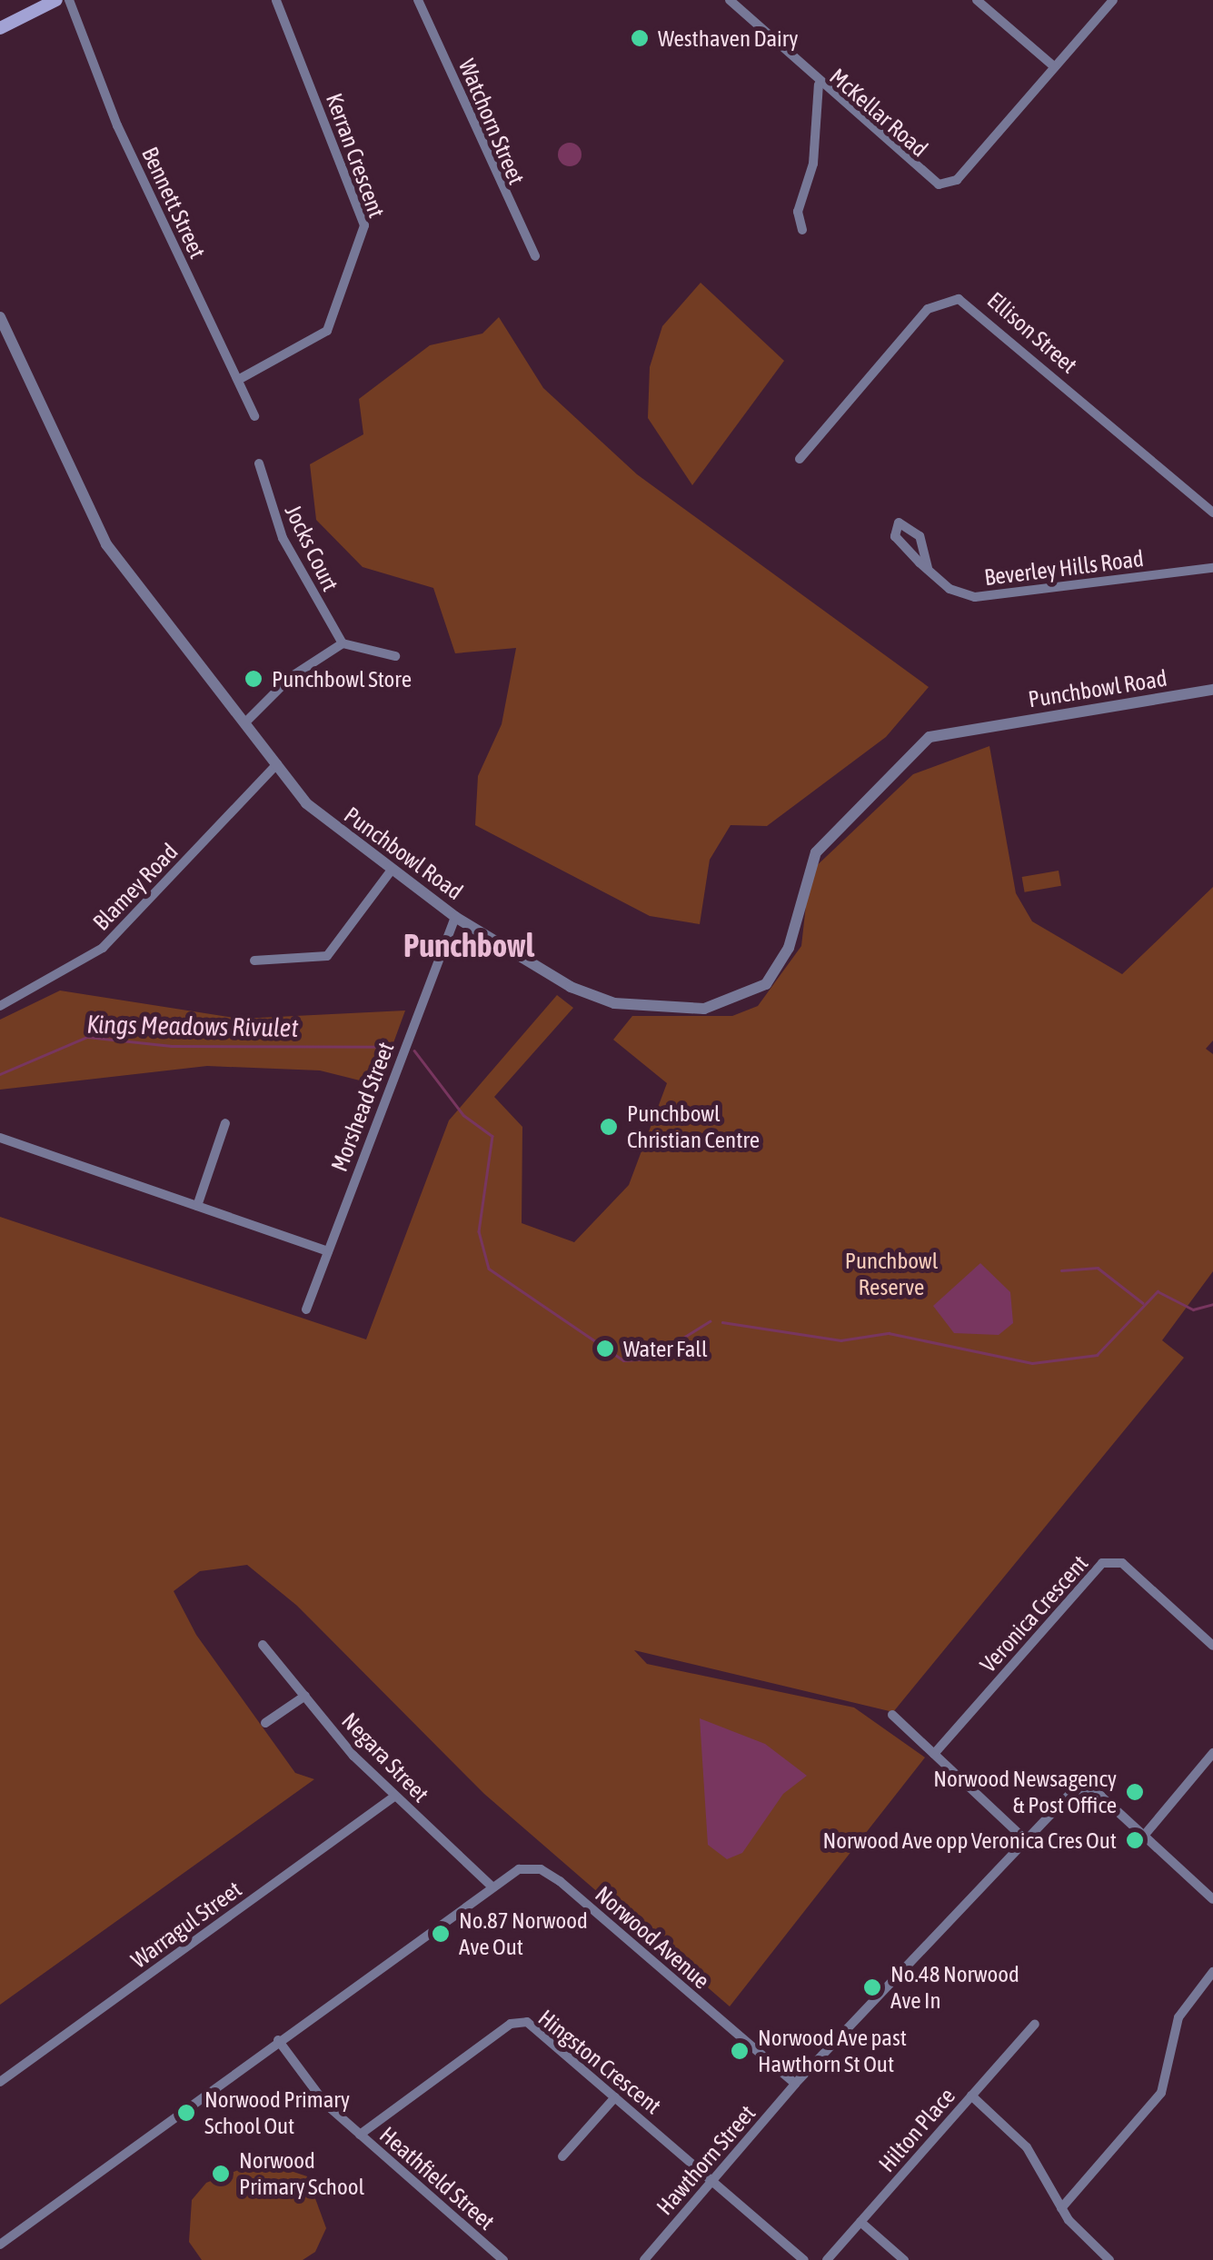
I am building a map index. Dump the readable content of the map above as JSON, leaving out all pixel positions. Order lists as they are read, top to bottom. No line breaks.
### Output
{"streets":{"street":["McKellar Road","Watchorn Street","Kerran Crescent","Bennett Street","Ellison Street","Jocks Court","Beverley Hills Road","Punchbowl Road","Blamey Road","Morshead Street","Veronica Crescent","Negara Street","Warragul Street","Norwood Avenue","Hingston Crescent","Hilton Place","Hawthorn Street","Heathfield Street"]},"crossings":[["Kerran Crescent","Bennett Street"],["Punchbowl Road","Blamey Road"],["Punchbowl Road","Morshead Street"],["Negara Street","Warragul Street"],["Negara Street","Norwood Avenue"],["Norwood Avenue","Hawthorn Street"],["Norwood Avenue","Heathfield Street"],["Hingston Crescent","Hawthorn Street"],["Hingston Crescent","Heathfield Street"]],"districts":["Punchbowl"],"water":["Kings Meadows Rivulet"],"parks":["Punchbowl Reserve"],"places":["Westhaven Dairy","Punchbowl Store","Punchbowl Christian Centre","Water Fall","Norwood Newsagency & Post Office","Norwood Ave opp Veronica Cres Out","No.87 Norwood Ave Out","No.48 Norwood Ave In","Norwood Ave past Hawthorn St Out","Norwood Primary School Out","Norwood Primary School"]}
